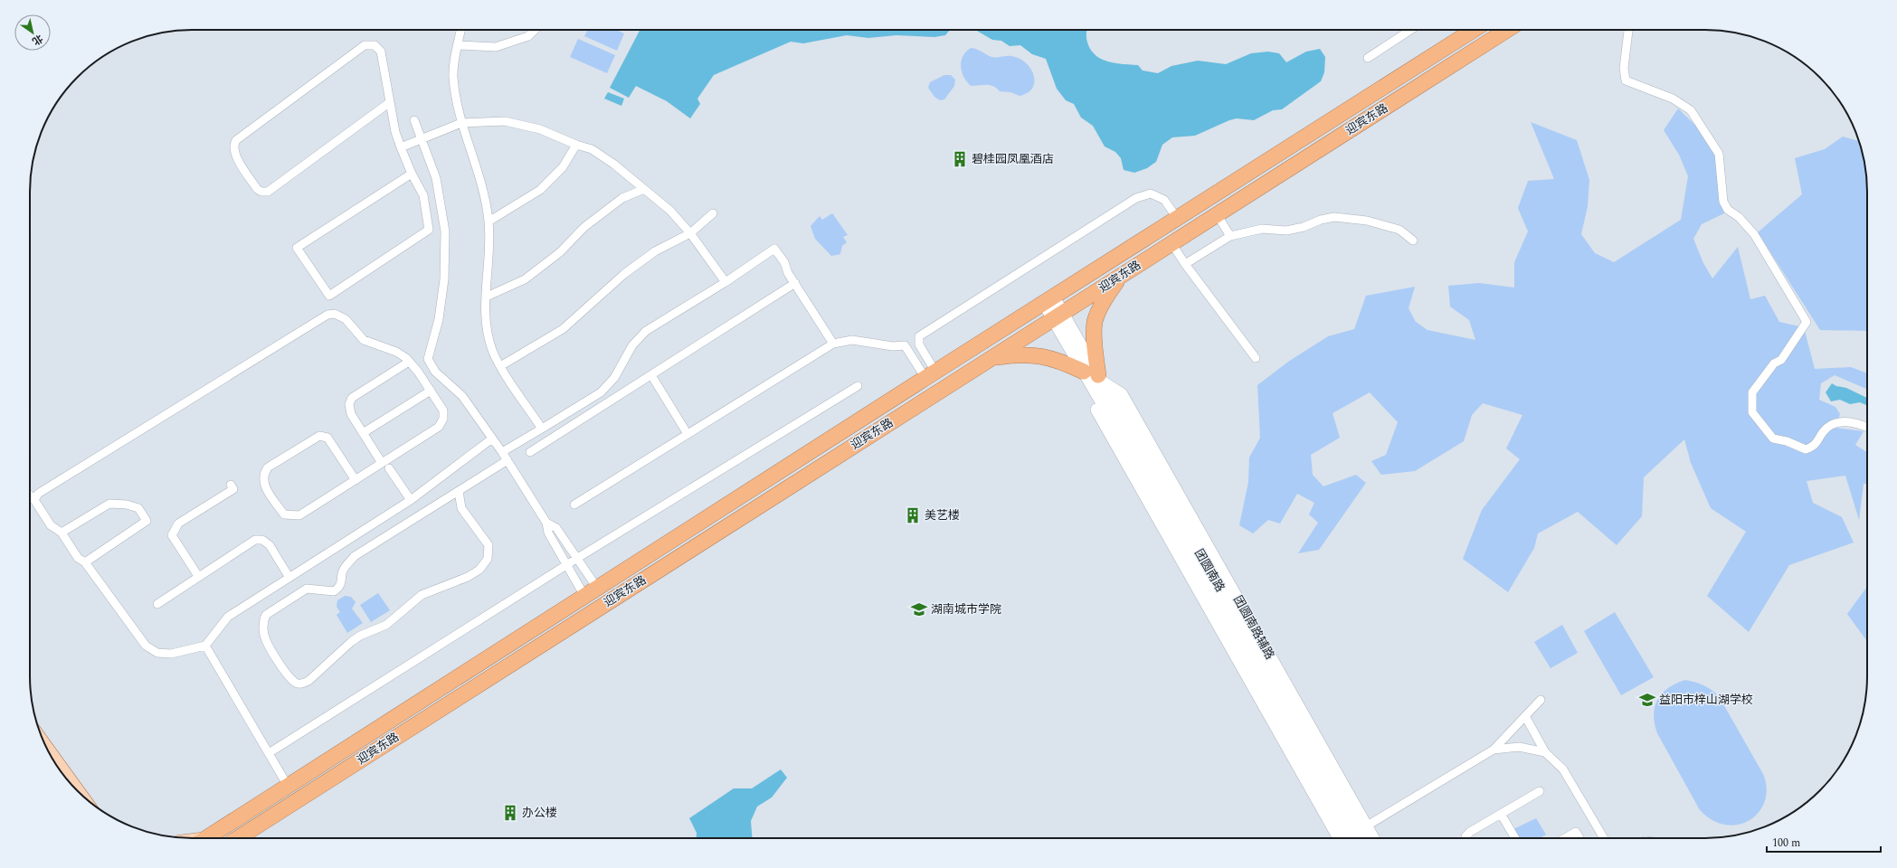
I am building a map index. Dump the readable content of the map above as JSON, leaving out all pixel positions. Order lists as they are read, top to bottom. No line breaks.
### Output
{"streets":{"highway":["迎宾东路"],"main road":["团圆南路"]},"crossings":[["迎宾东路","团圆南路"]],"places":{"building":["碧桂园凤凰酒店","美艺楼","办公楼"],"school or university":["湖南城市学院","益阳市梓山湖学校"]},"scale_bar":"100 m","north":"bottom right"}
